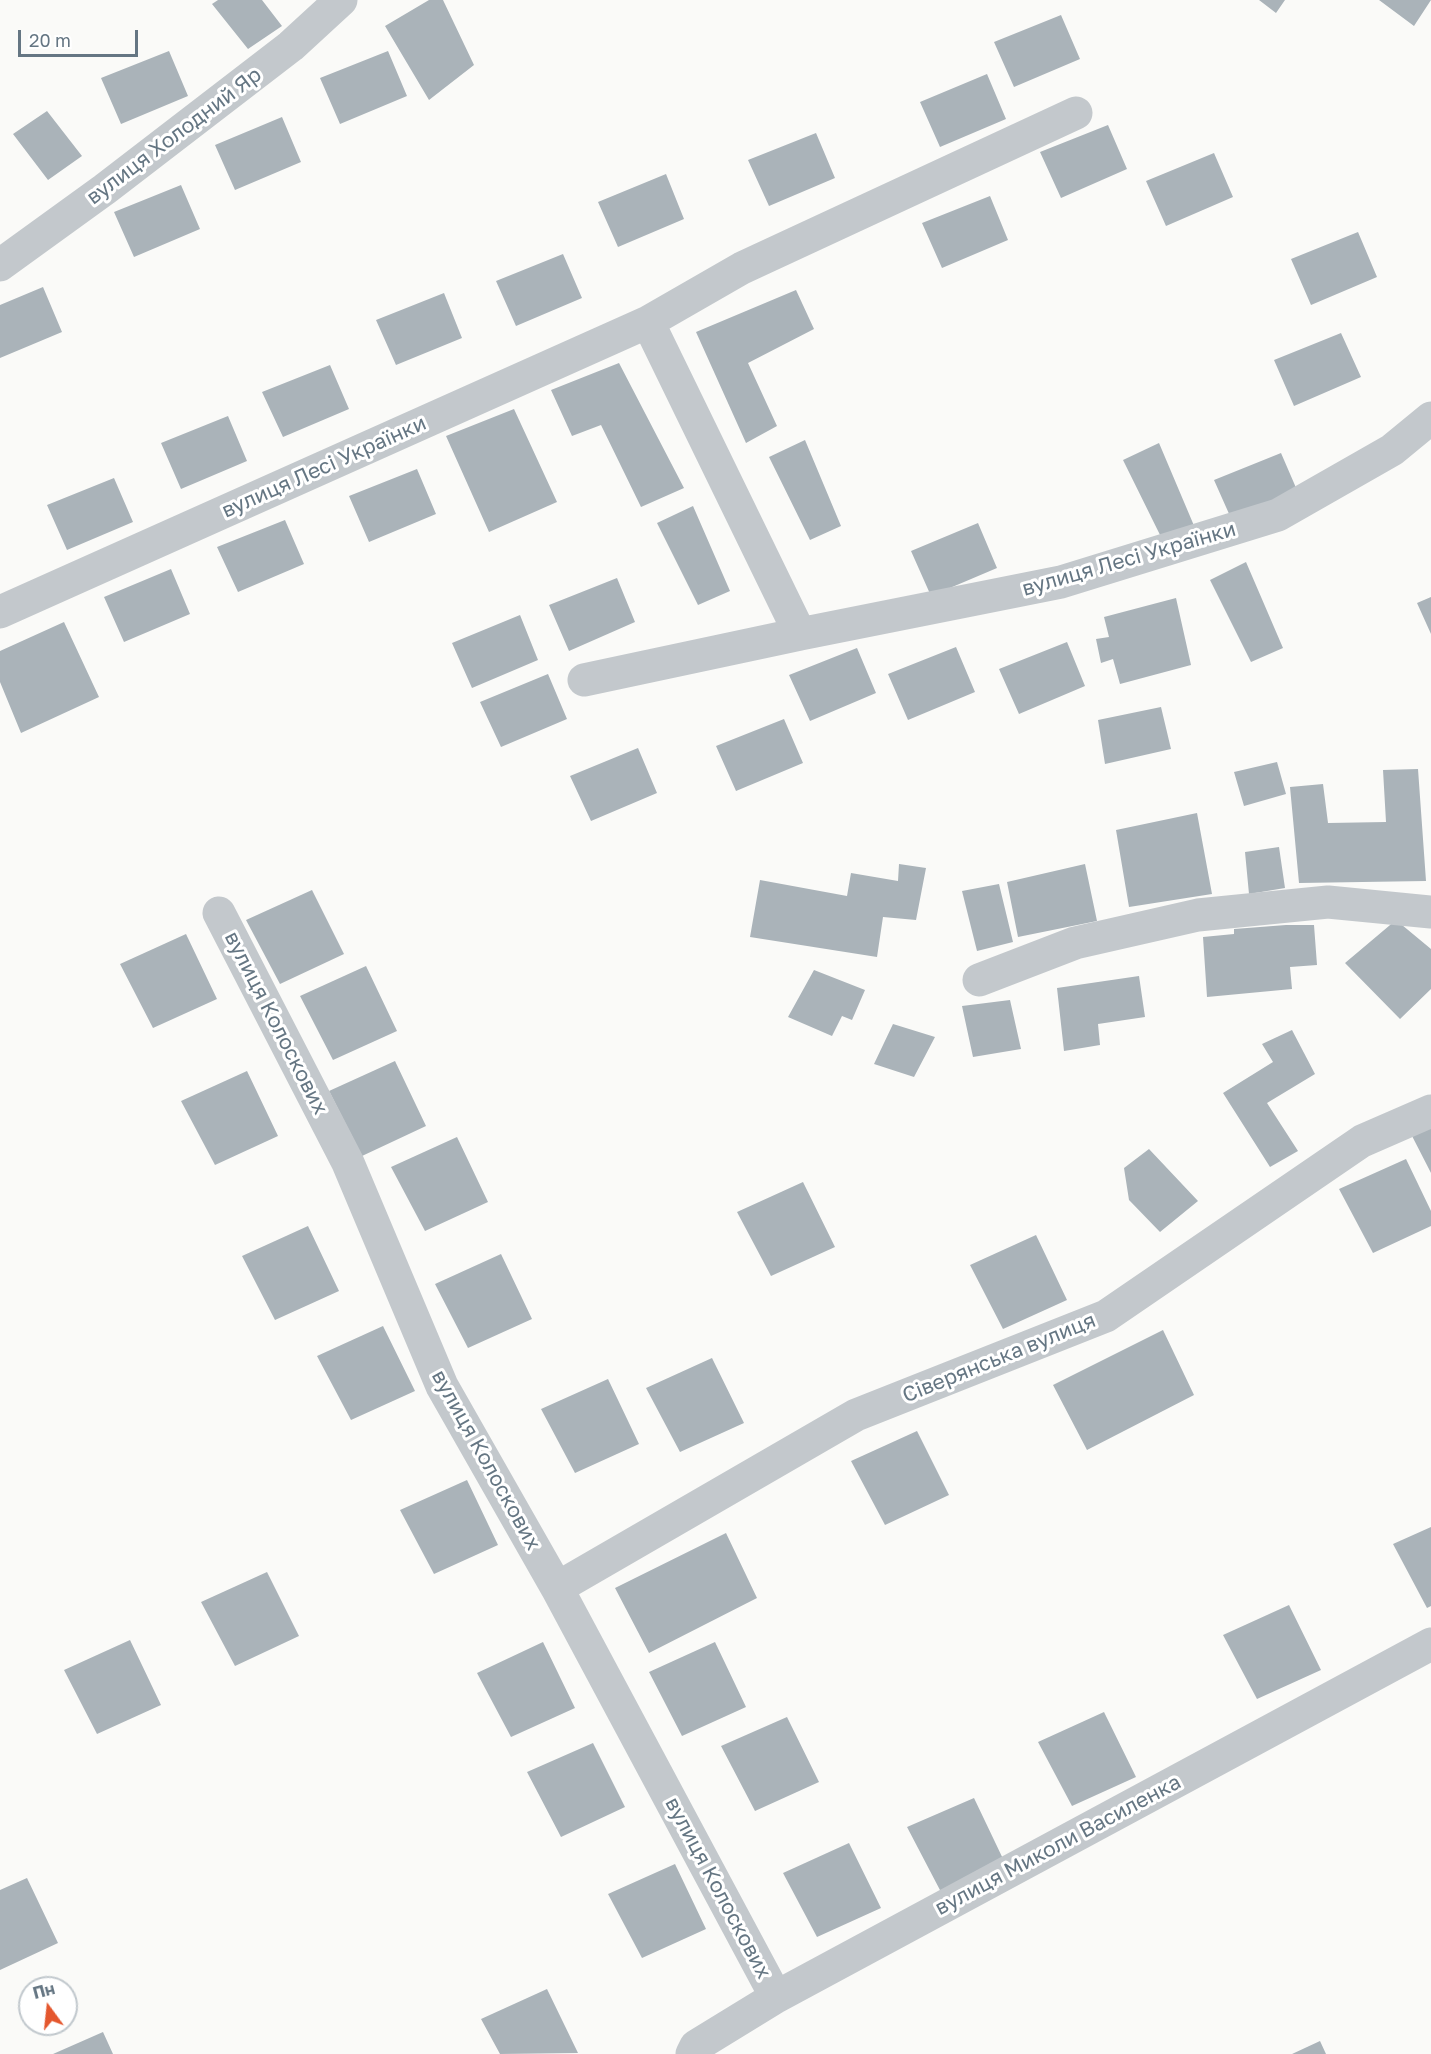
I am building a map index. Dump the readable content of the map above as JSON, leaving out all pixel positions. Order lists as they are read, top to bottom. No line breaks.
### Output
{"streets":{"street":["вулиця Холодний Яр","вулиця Лесі Українки","вулиця Колоскових","Сіверянська вулиця","вулиця Миколи Василенка"]},"crossings":[["вулиця Колоскових","Сіверянська вулиця"],["вулиця Колоскових","вулиця Миколи Василенка"]],"scale_bar":"20 m","north":"top"}
